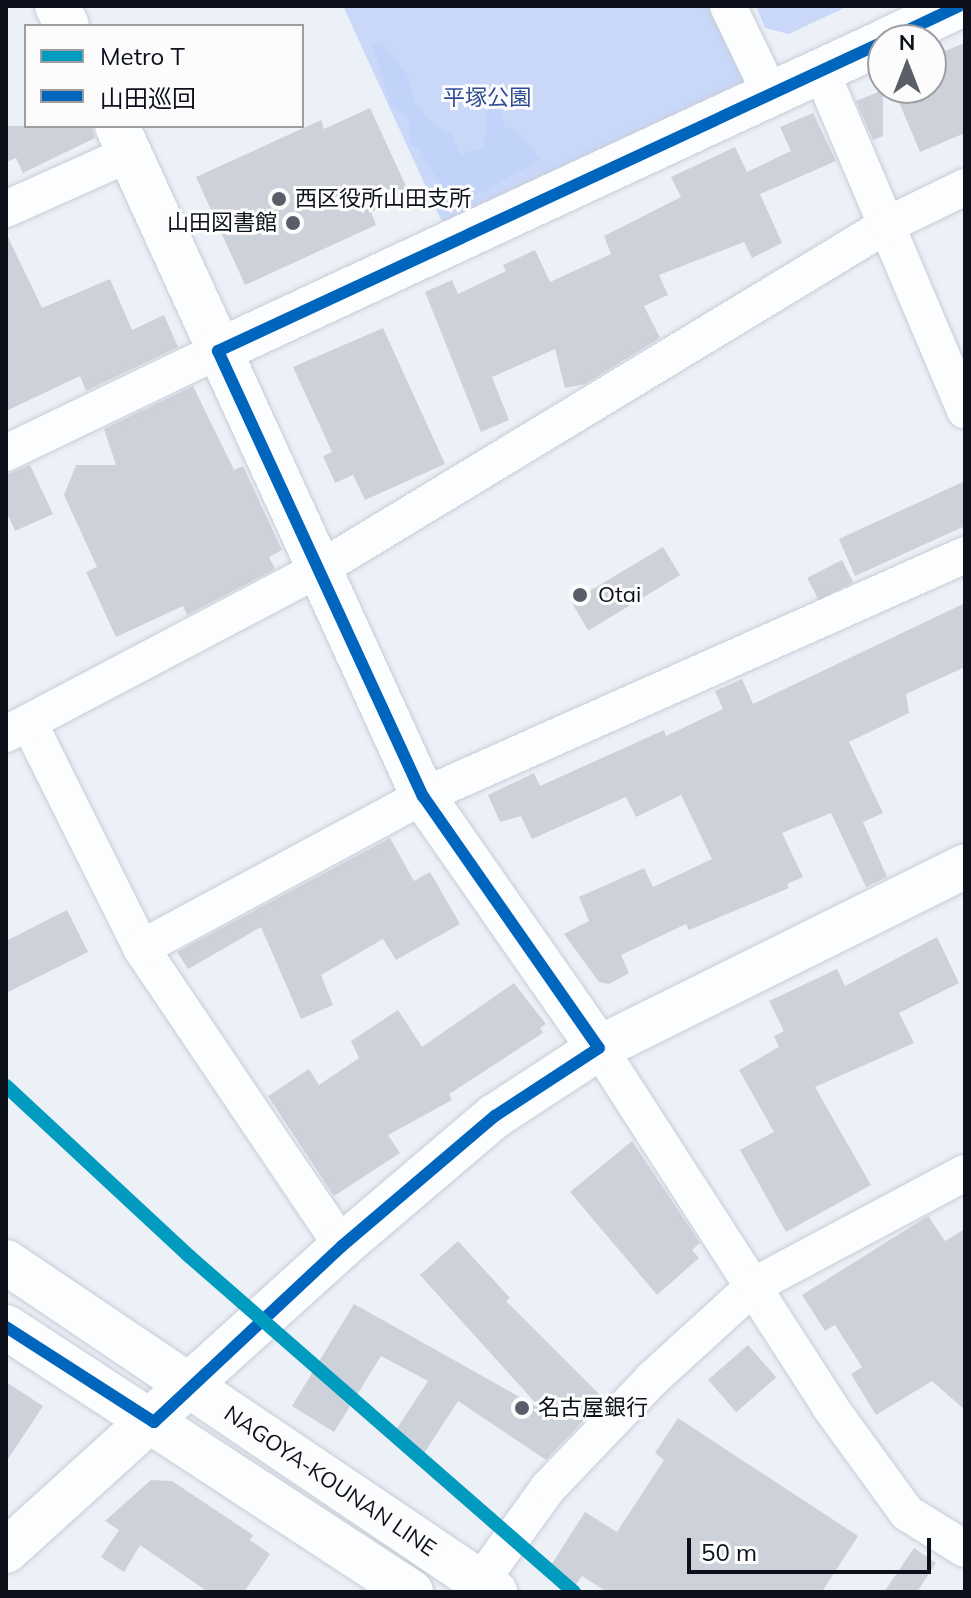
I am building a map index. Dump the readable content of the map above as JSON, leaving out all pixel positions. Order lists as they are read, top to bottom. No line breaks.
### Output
{"streets":{"street":["NAGOYA-KOUNAN LINE"]},"parks":["平塚公園"],"places":["西区役所山田支所","山田図書館","Otai","名古屋銀行"],"lines":["transit line 山田巡回","metro line T"],"legend":["Metro T","山田巡回"],"scale_bar":"50 m","north":"top"}
